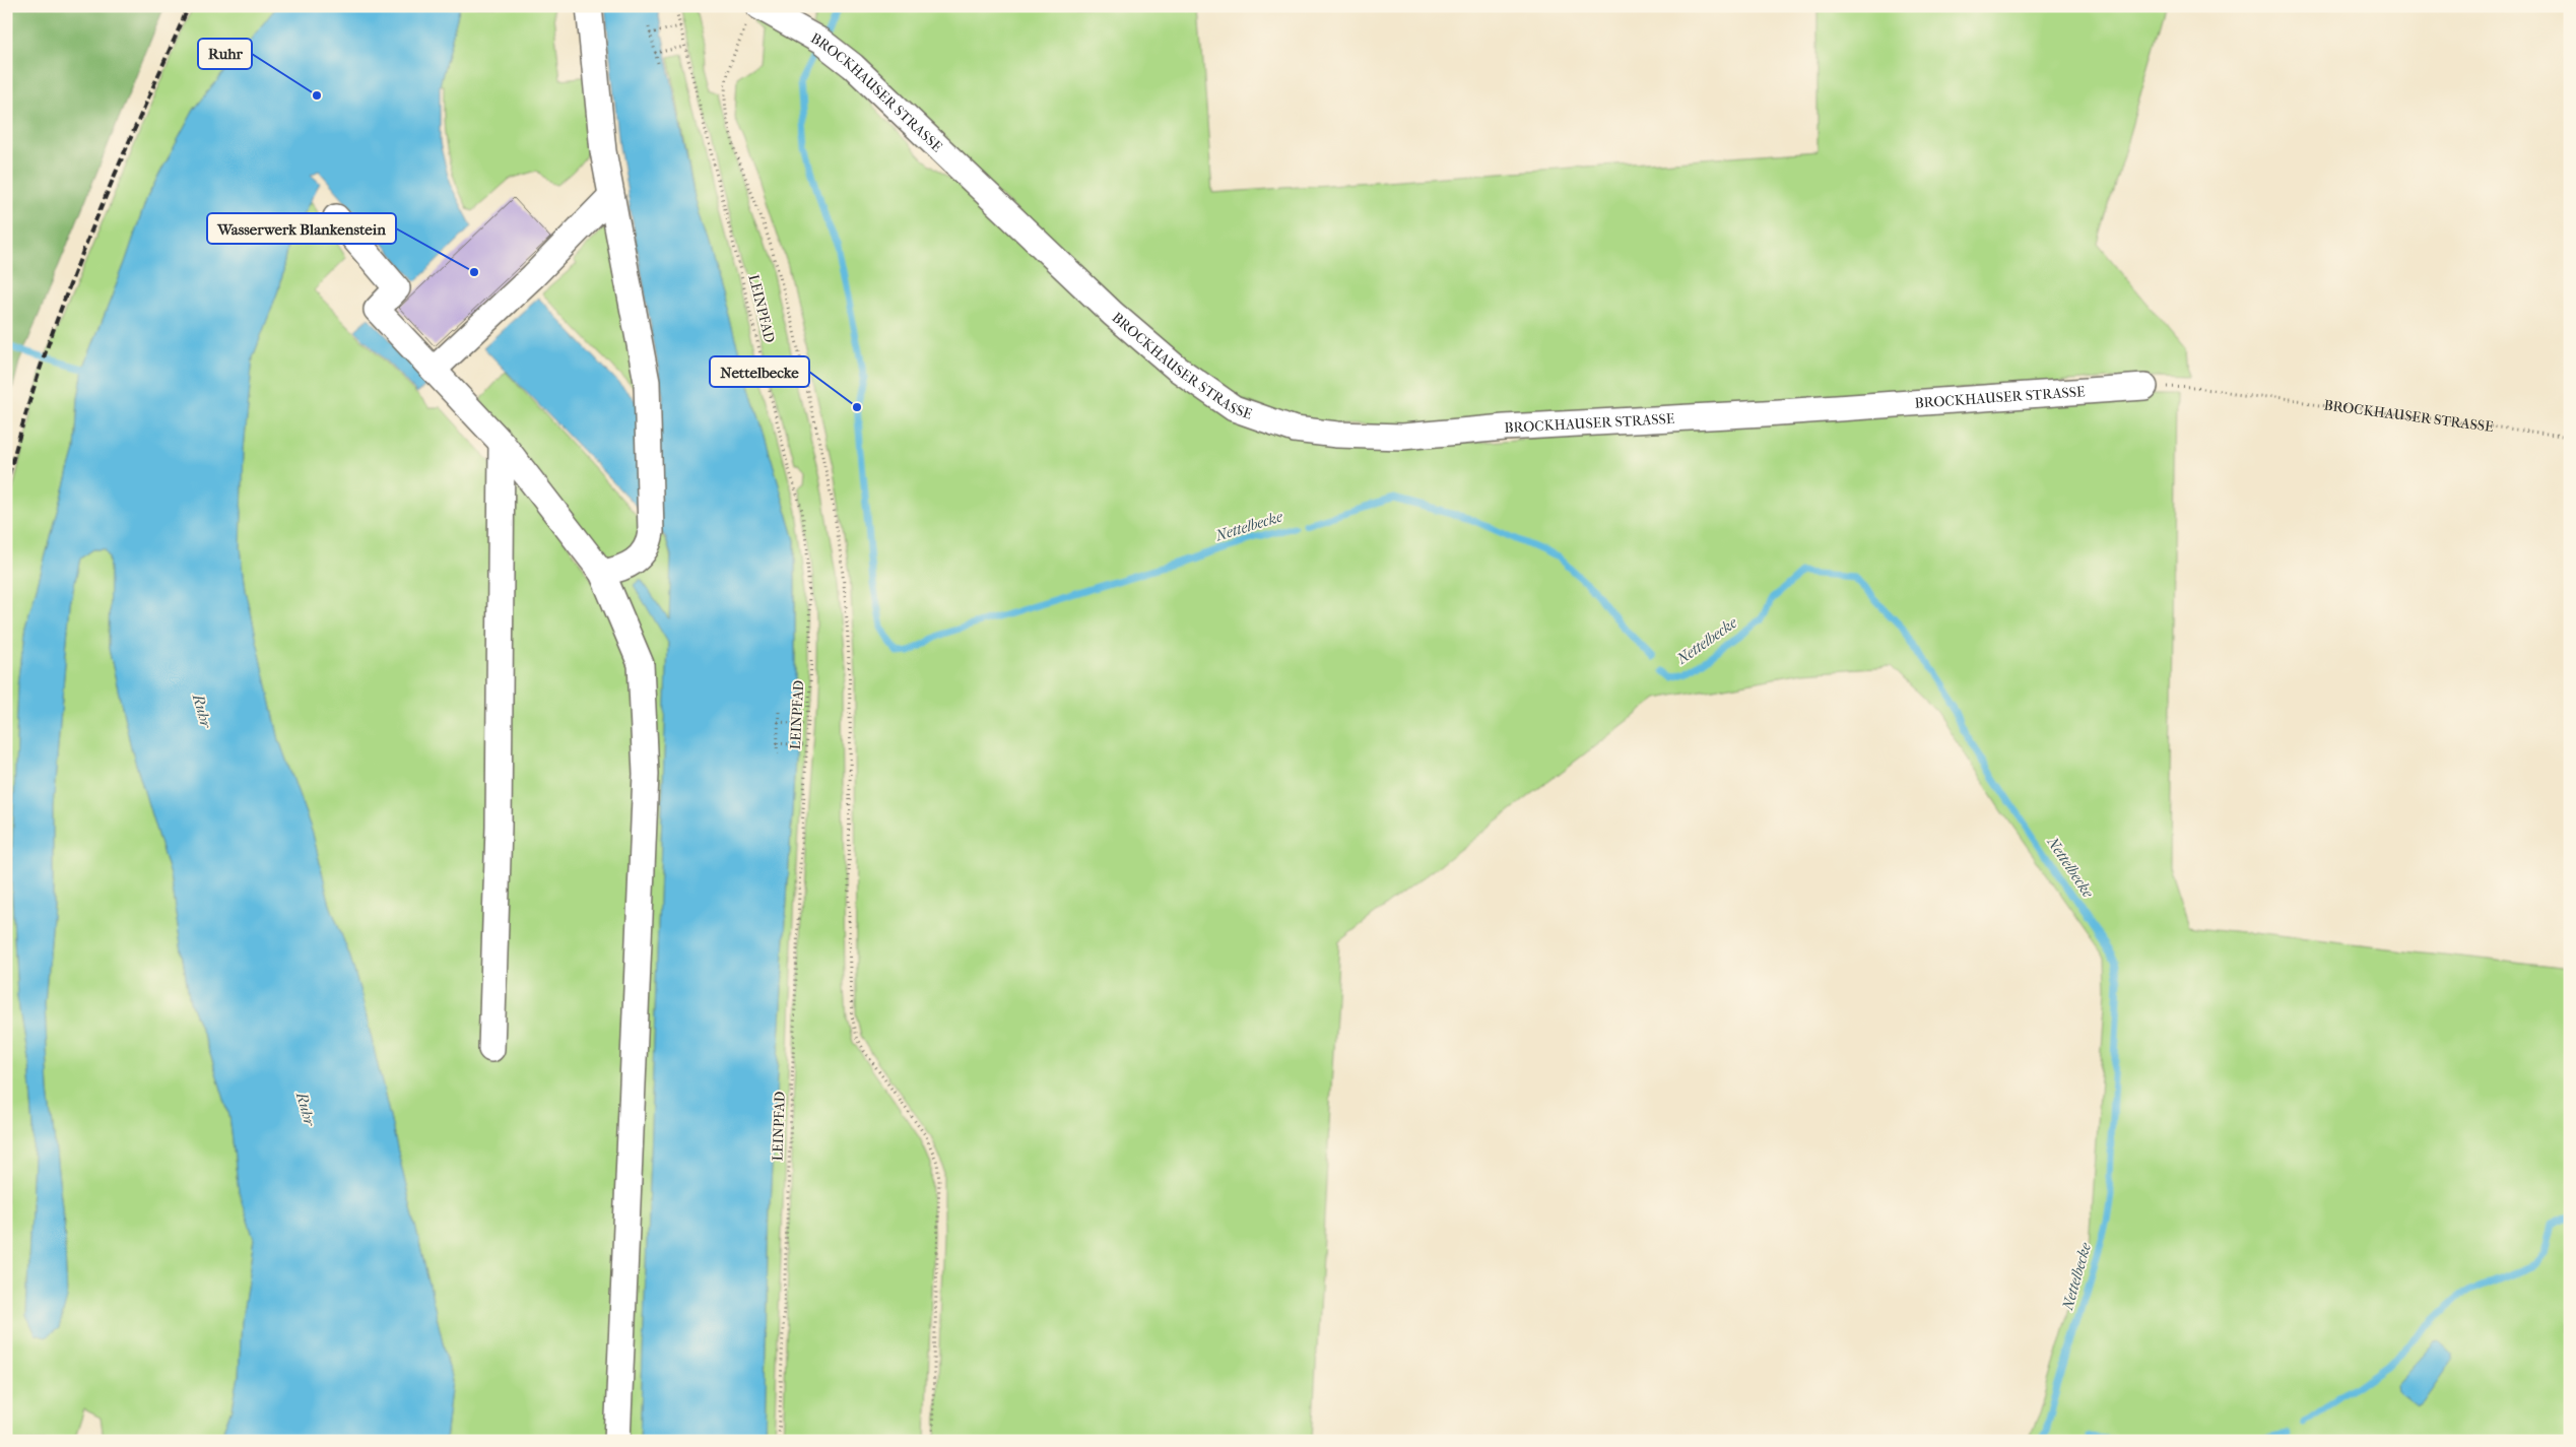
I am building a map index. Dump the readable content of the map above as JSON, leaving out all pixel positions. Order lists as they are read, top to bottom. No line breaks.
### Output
{"streets":{"lane":["BROCKHAUSER STRASSE"],"path":["LEINPFAD"]},"water":["Nettelbecke","Ruhr"],"places":["Ruhr","Wasserwerk Blankenstein","Nettelbecke"]}
